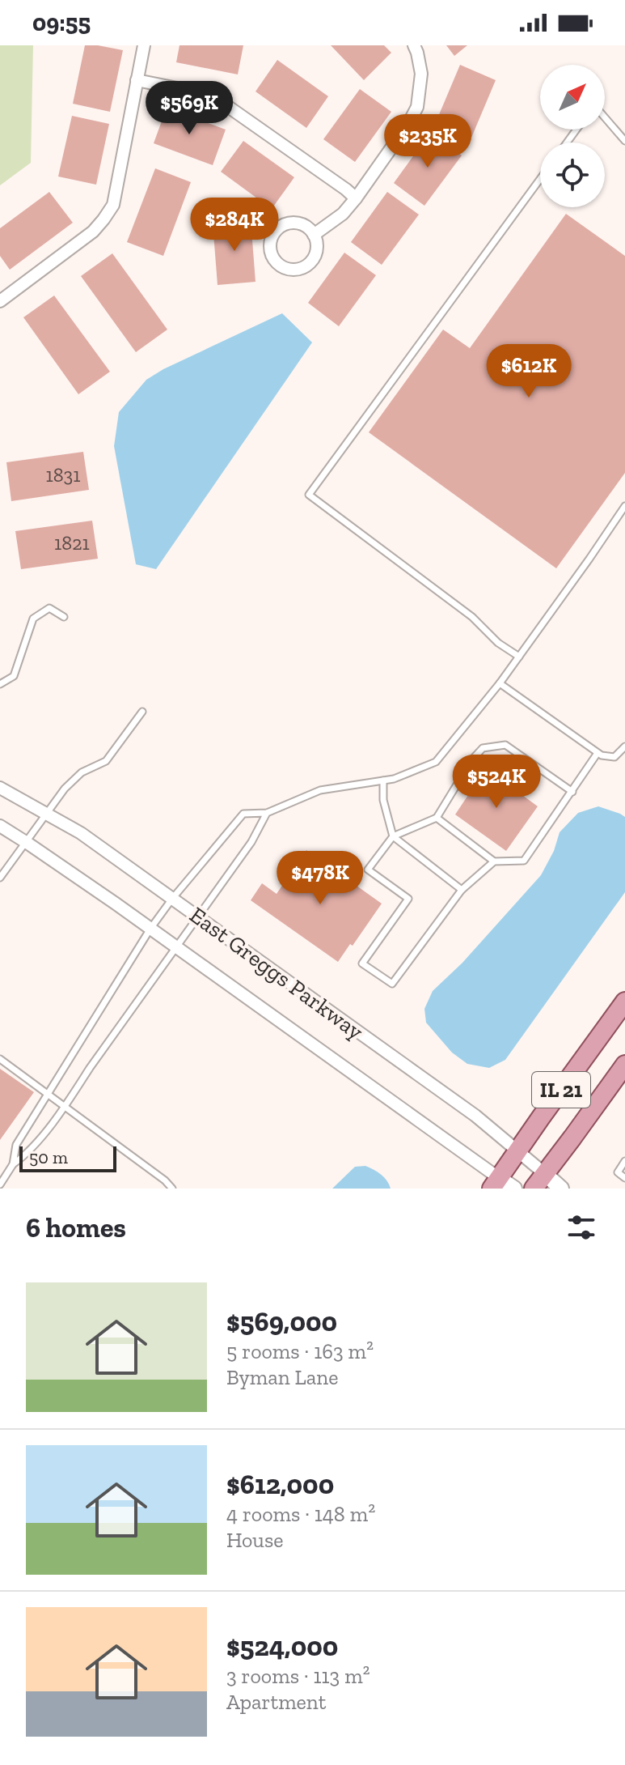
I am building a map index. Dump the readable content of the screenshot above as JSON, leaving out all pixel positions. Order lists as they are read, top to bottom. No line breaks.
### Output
{"streets":{"main road":["IL 21"],"street":["East Greggs Parkway"]},"crossings":[["East Greggs Parkway","IL 21"]],"house_numbers":["1831","1821"],"scale_bar":"50 m","north":"top right","page":{"status":"09:55","price":["$569K","$235K","$284K","$612K","$524K","$478K"],"scale":"50 m","heading":"6 homes","list":[{"name":"$569,000","note":"5 rooms · 163 m² · Byman Lane"},{"name":"$612,000","note":"4 rooms · 148 m² · House"},{"name":"$524,000","note":"3 rooms · 113 m² · Apartment"}]}}
